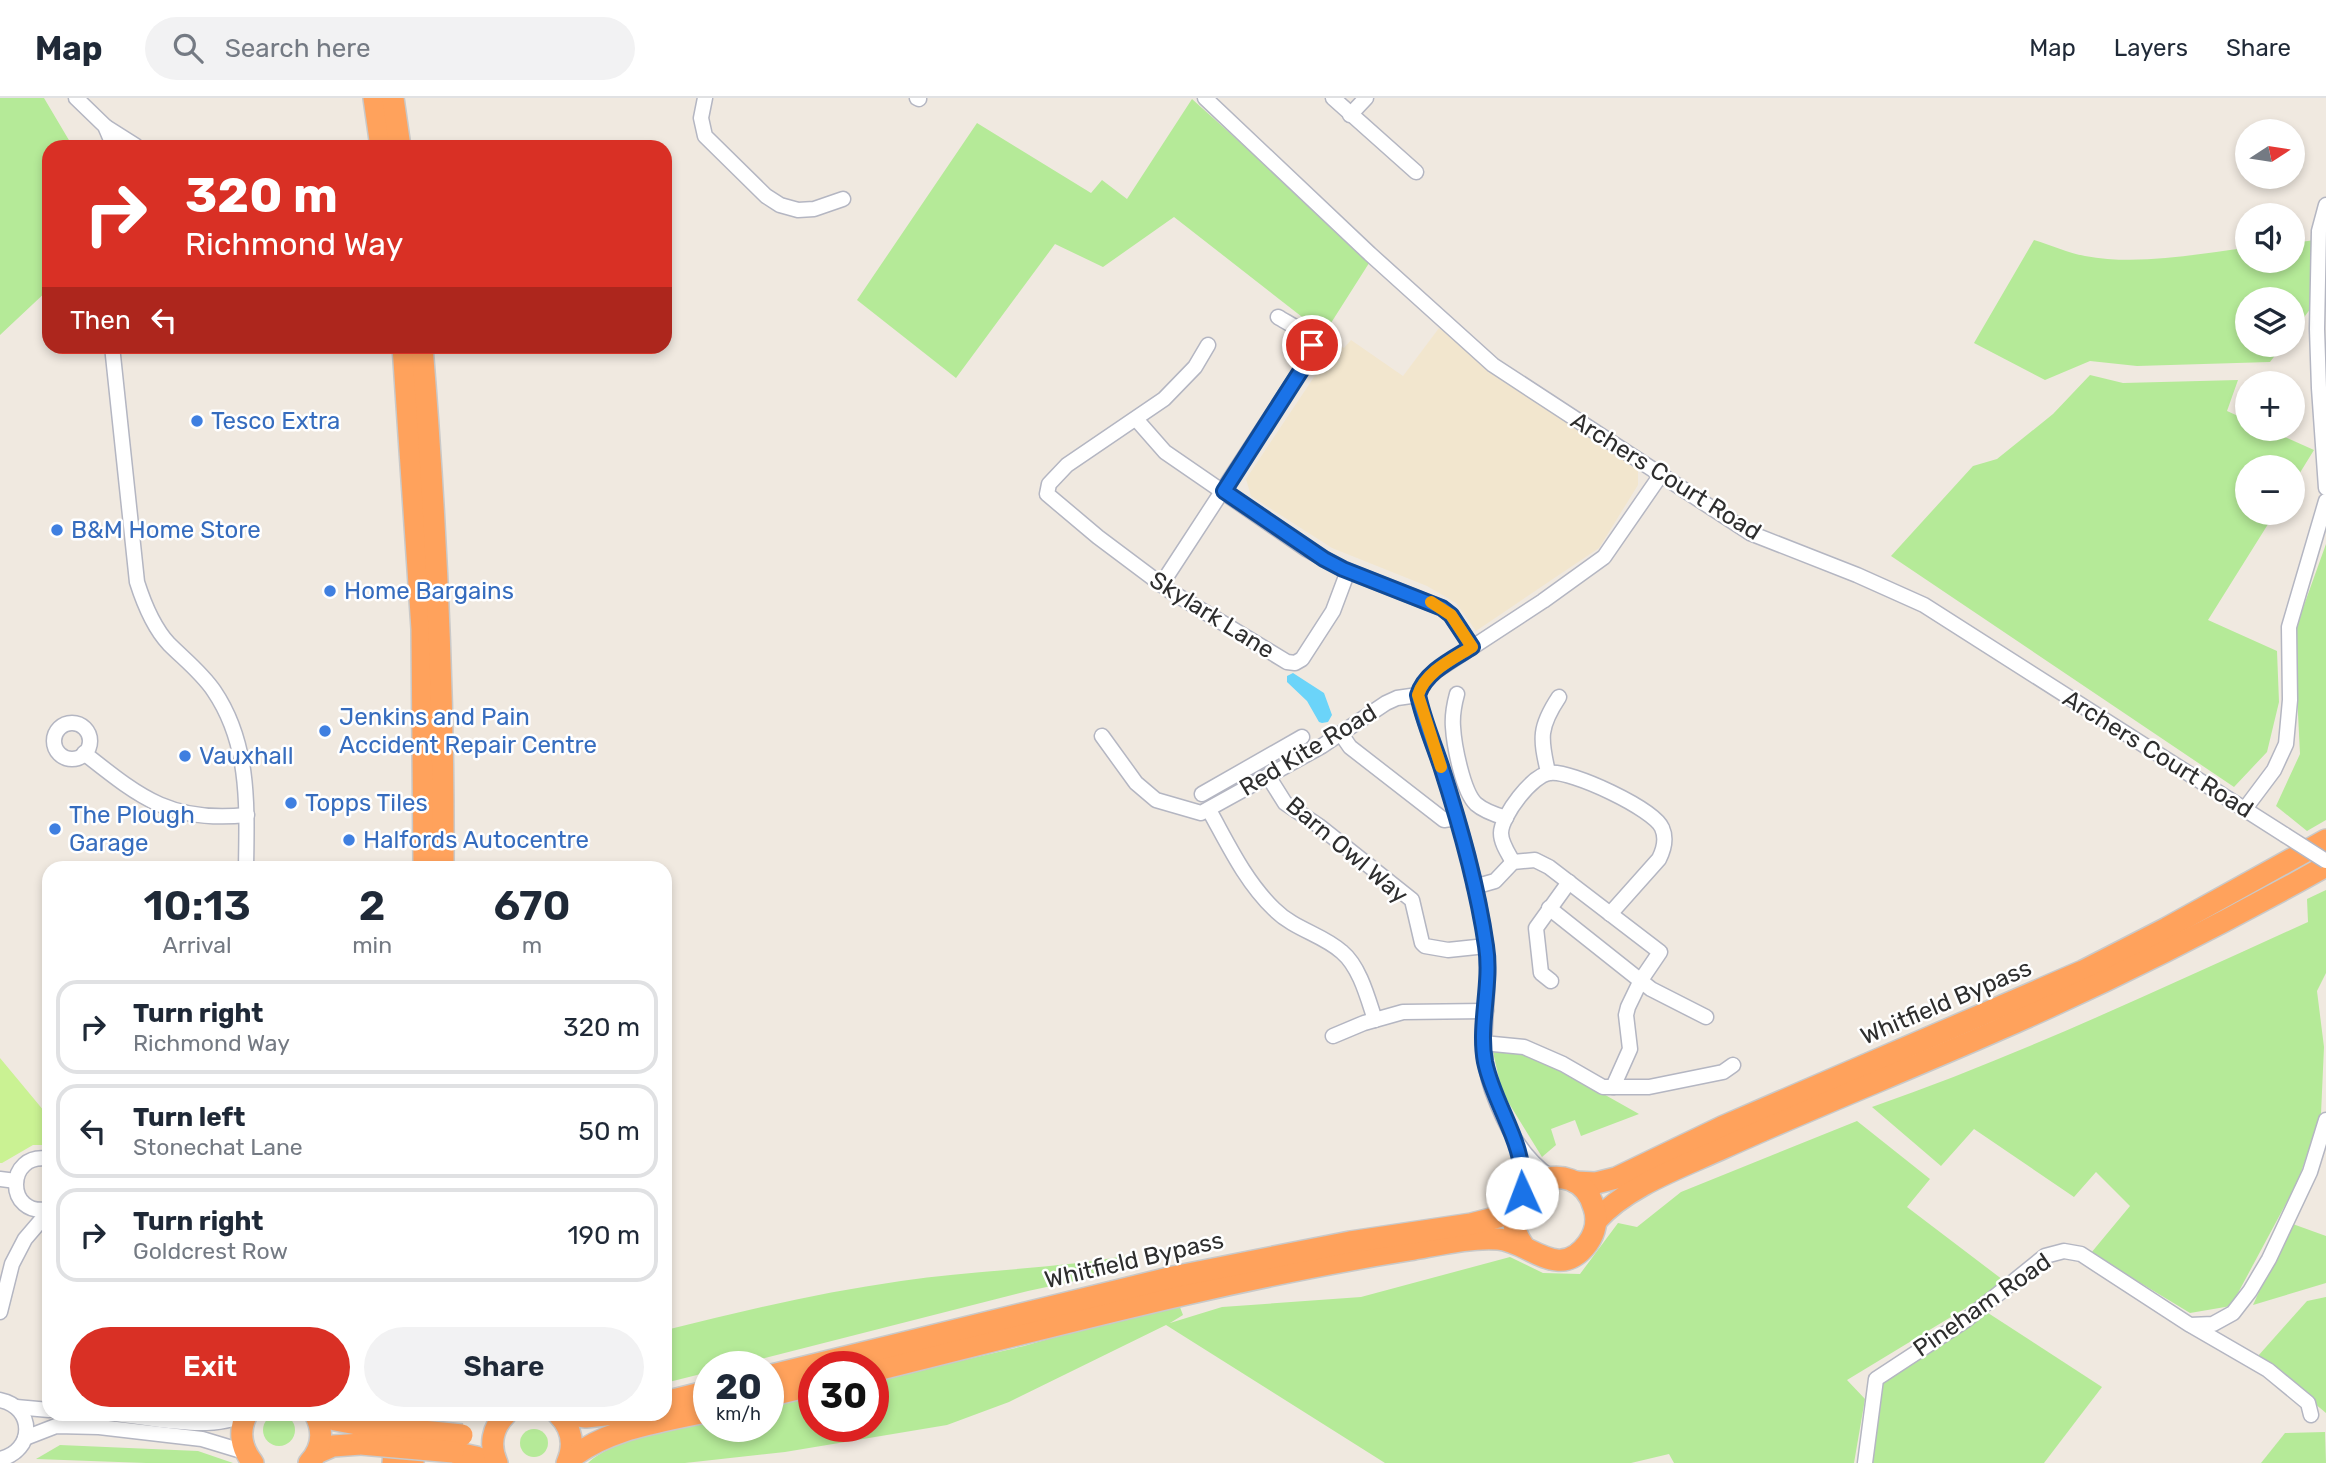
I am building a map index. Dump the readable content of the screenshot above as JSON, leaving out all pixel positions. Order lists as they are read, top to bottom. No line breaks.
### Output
{"streets":{"highway":["Whitfield Bypass"],"street":["Archers Court Road","Skylark Lane","Red Kite Road","Barn Owl Way","Pineham Road"]},"crossings":[["Red Kite Road","Barn Owl Way"]],"places":["Tesco Extra","B&M Home Store","Home Bargains","Jenkins and Pain Accident Repair Centre","Vauxhall","Topps Tiles","The Plough Garage","Halfords Autocentre"],"north":"right","page":{"header":"Map","search":"Search here","nav":["Map","Layers","Share"],"map_buttons":["+","−"],"turn":["320 m","Richmond Way"],"then":"Then","eta":["10:13","Arrival","2","min","670","m"],"list":[{"name":"Turn right","note":"Richmond Way","value":"320 m"},{"name":"Turn left","note":"Stonechat Lane","value":"50 m"},{"name":"Turn right","note":"Goldcrest Row","value":"190 m"}],"buttons":["Exit","Share"],"speed":"20 km/h","limit":"30"}}
